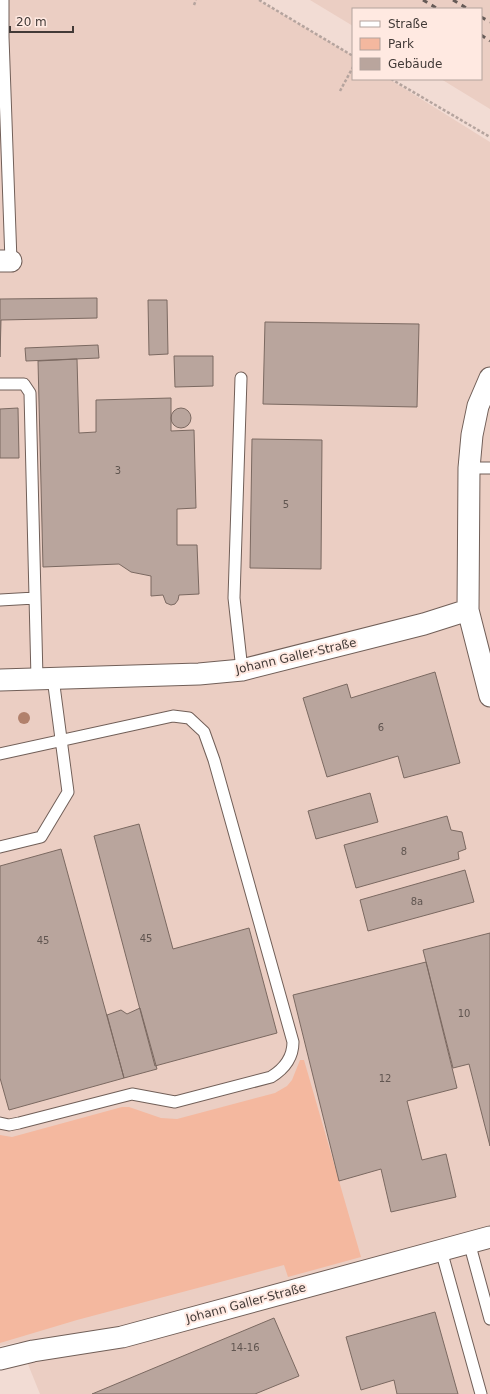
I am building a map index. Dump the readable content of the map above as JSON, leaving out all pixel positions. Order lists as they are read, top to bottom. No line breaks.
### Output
{"streets":{"street":["Johann Galler-Straße"]},"house_numbers":["3","5","6","8","8a","45","45","10","12","14-16"],"legend":["Straße","Park","Gebäude"],"scale_bar":"20 m"}
